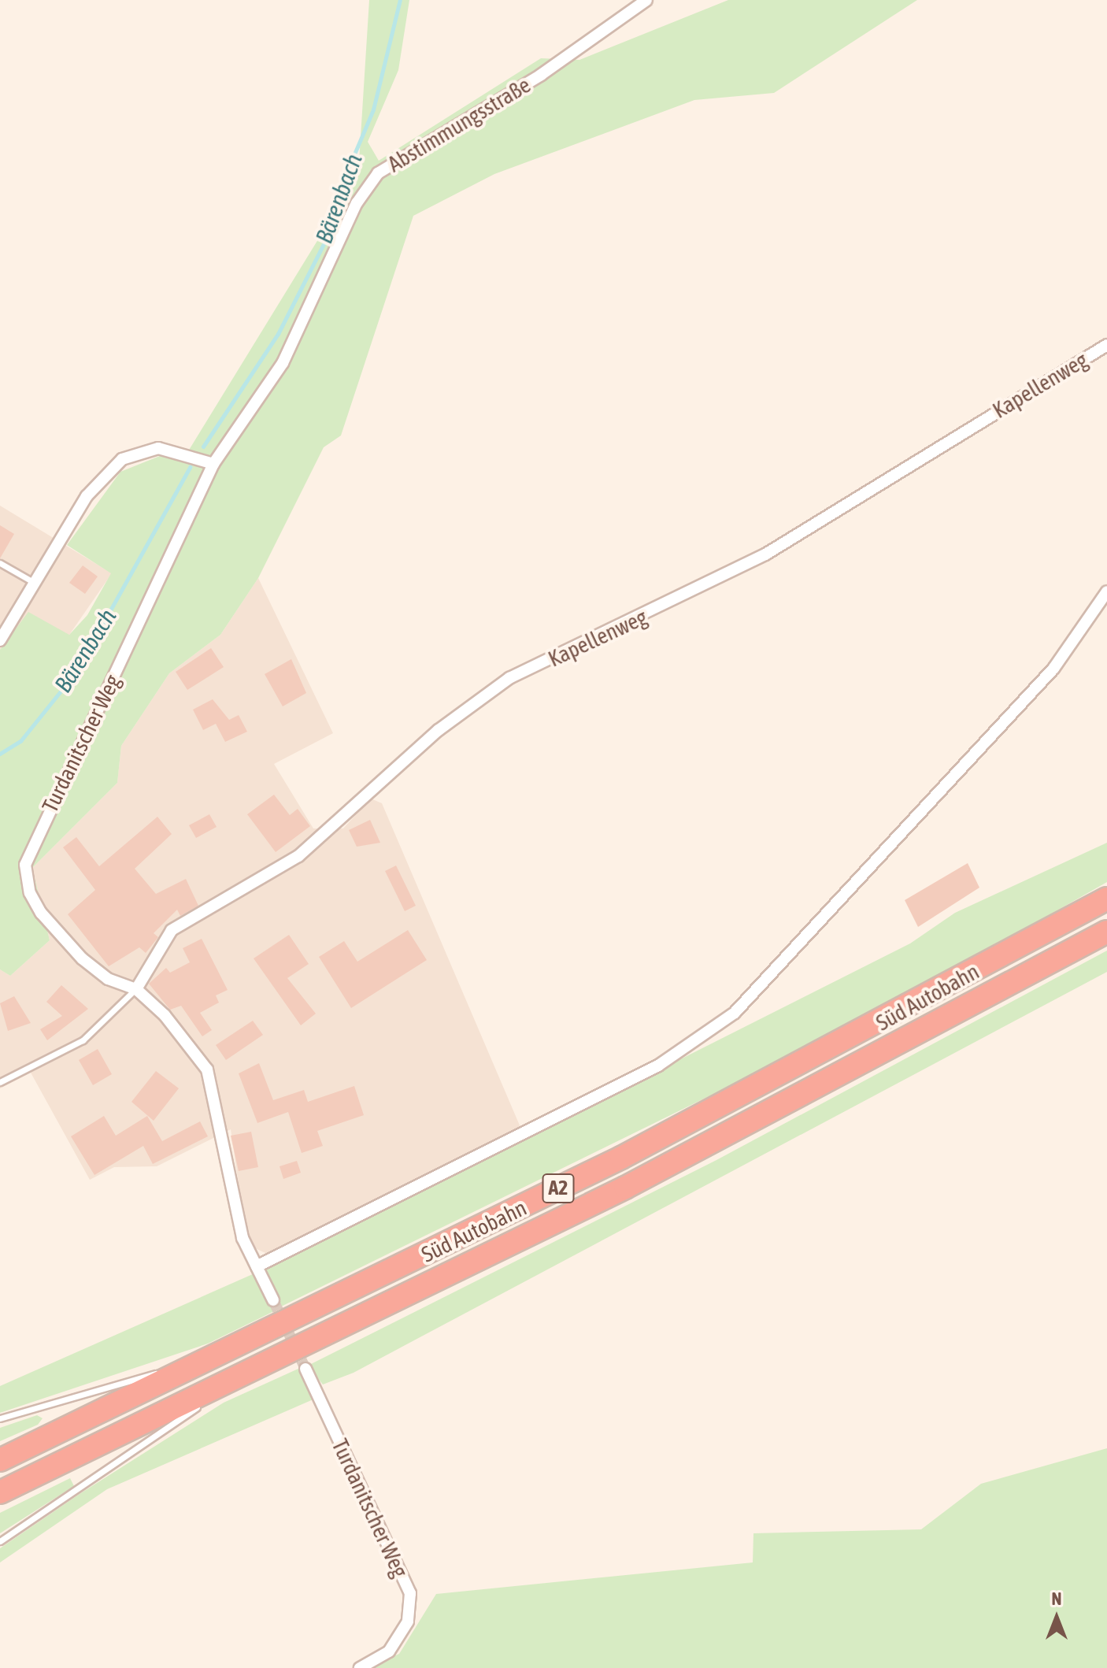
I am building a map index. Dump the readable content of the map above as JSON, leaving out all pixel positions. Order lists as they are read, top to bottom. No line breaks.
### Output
{"streets":{"highway":["Süd Autobahn","A2"],"street":["Abstimmungsstraße","Kapellenweg","Turdanitscher Weg"]},"crossings":[["Abstimmungsstraße","Turdanitscher Weg"],["Kapellenweg","Turdanitscher Weg"]],"water":["Bärenbach"],"north":"top"}
